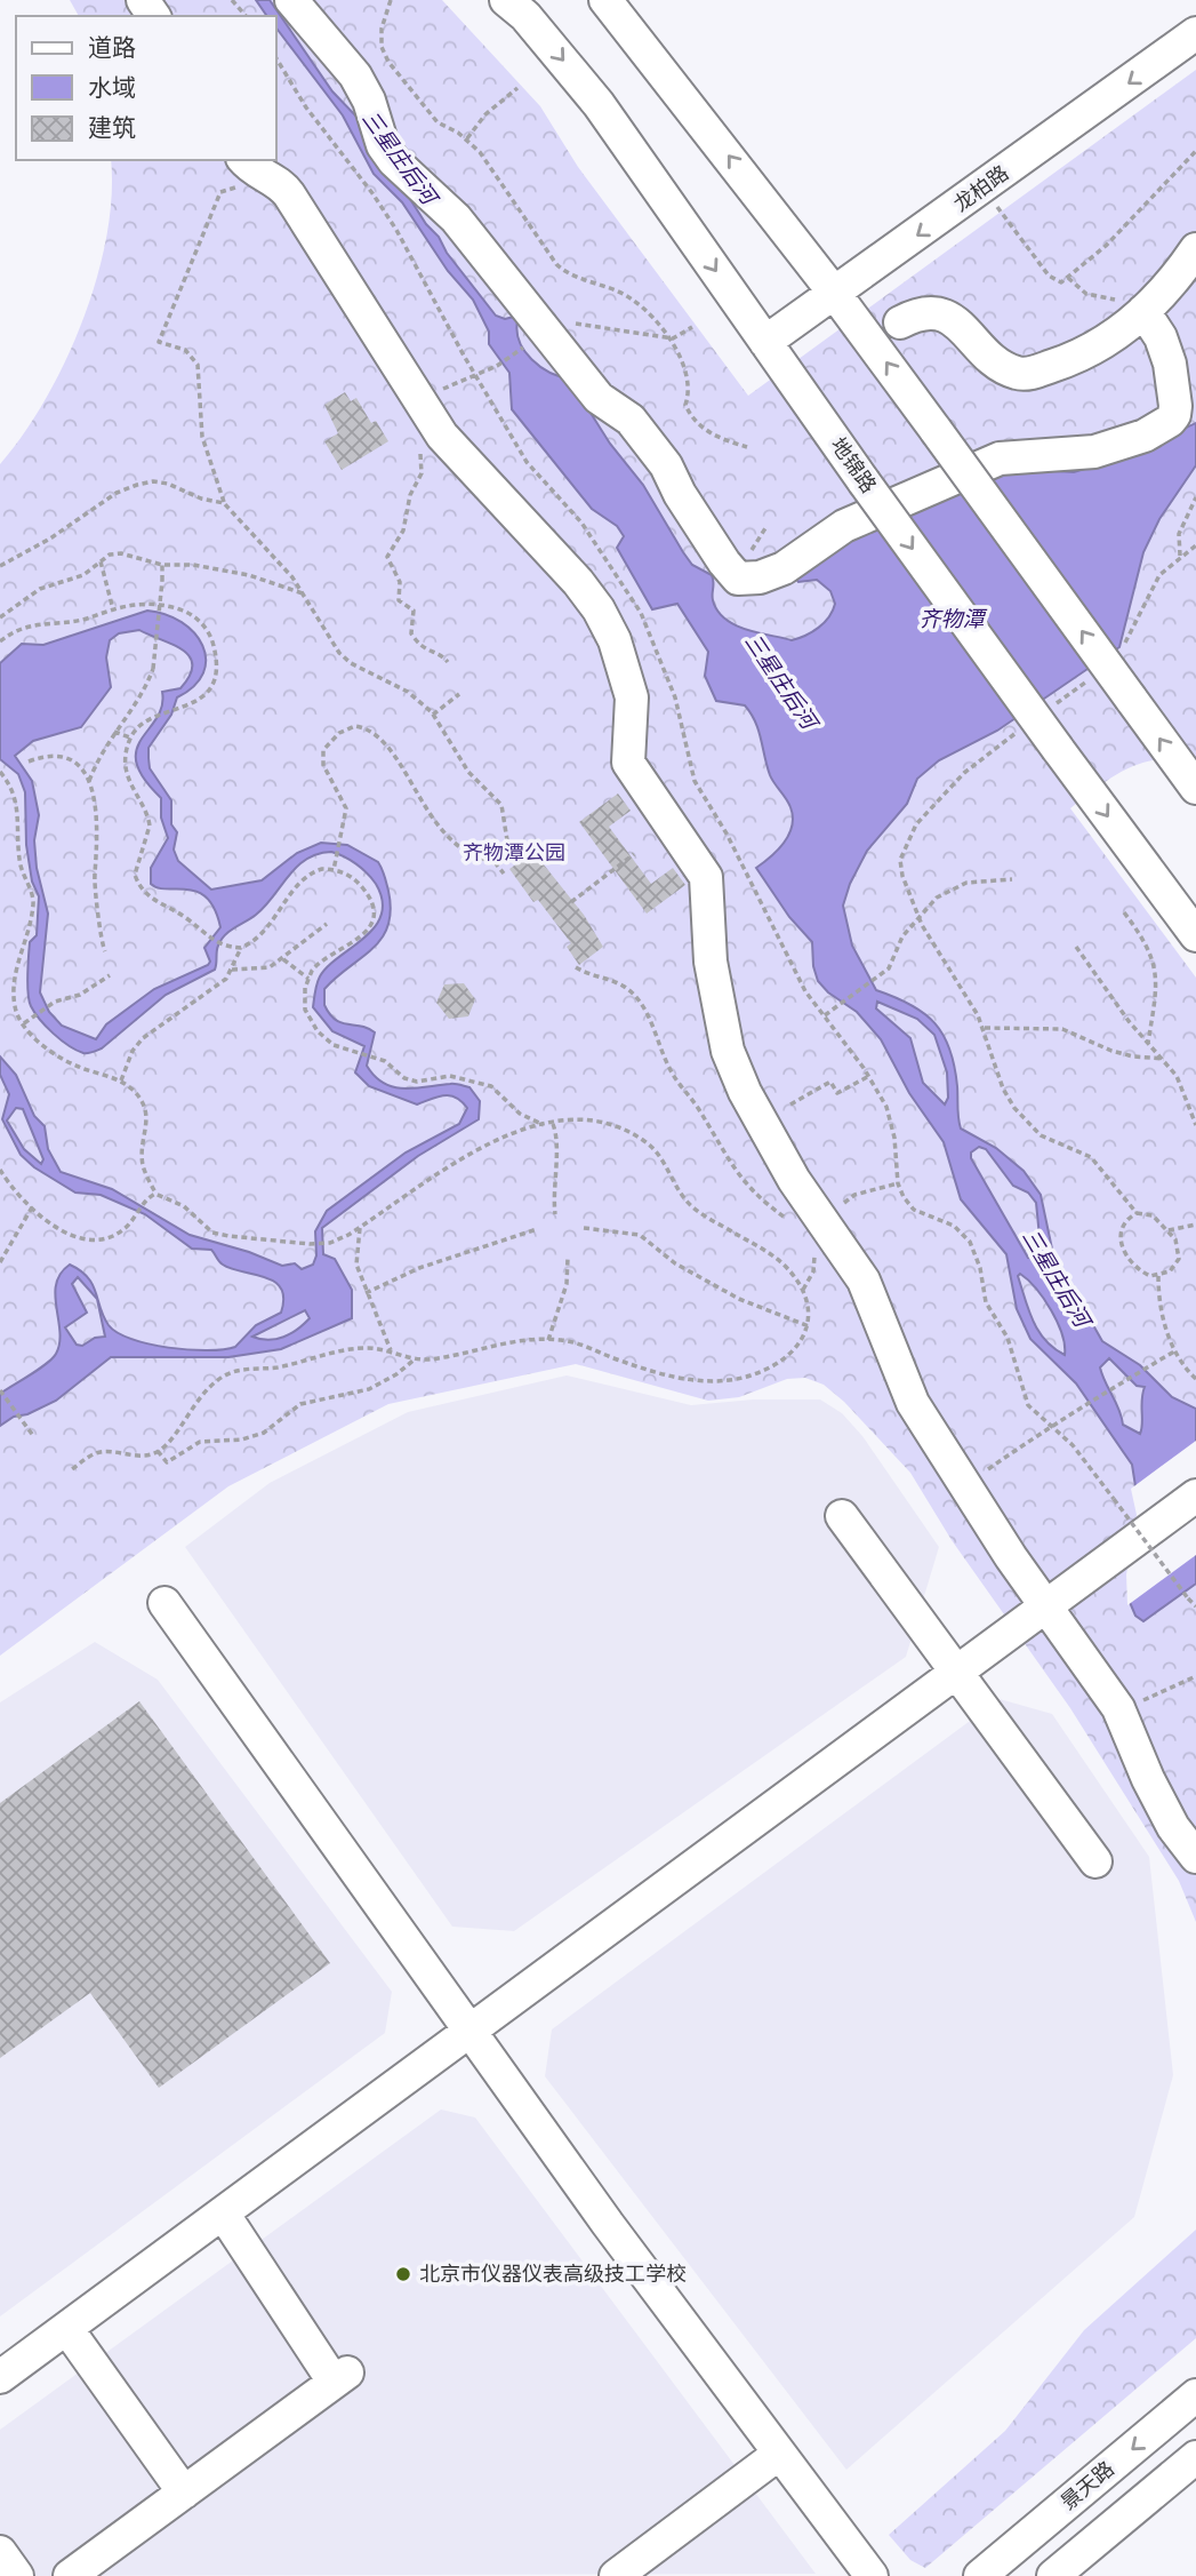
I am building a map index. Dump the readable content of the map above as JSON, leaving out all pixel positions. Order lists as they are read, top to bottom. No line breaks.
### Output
{"streets":{"street":["龙柏路","地锦路","景天路"]},"crossings":[["龙柏路","地锦路"]],"one_way":["龙柏路"],"water":["三星庄后河","齐物潭"],"parks":["齐物潭公园"],"places":["北京市仪器仪表高级技工学校"],"legend":["道路","水域","建筑"]}
